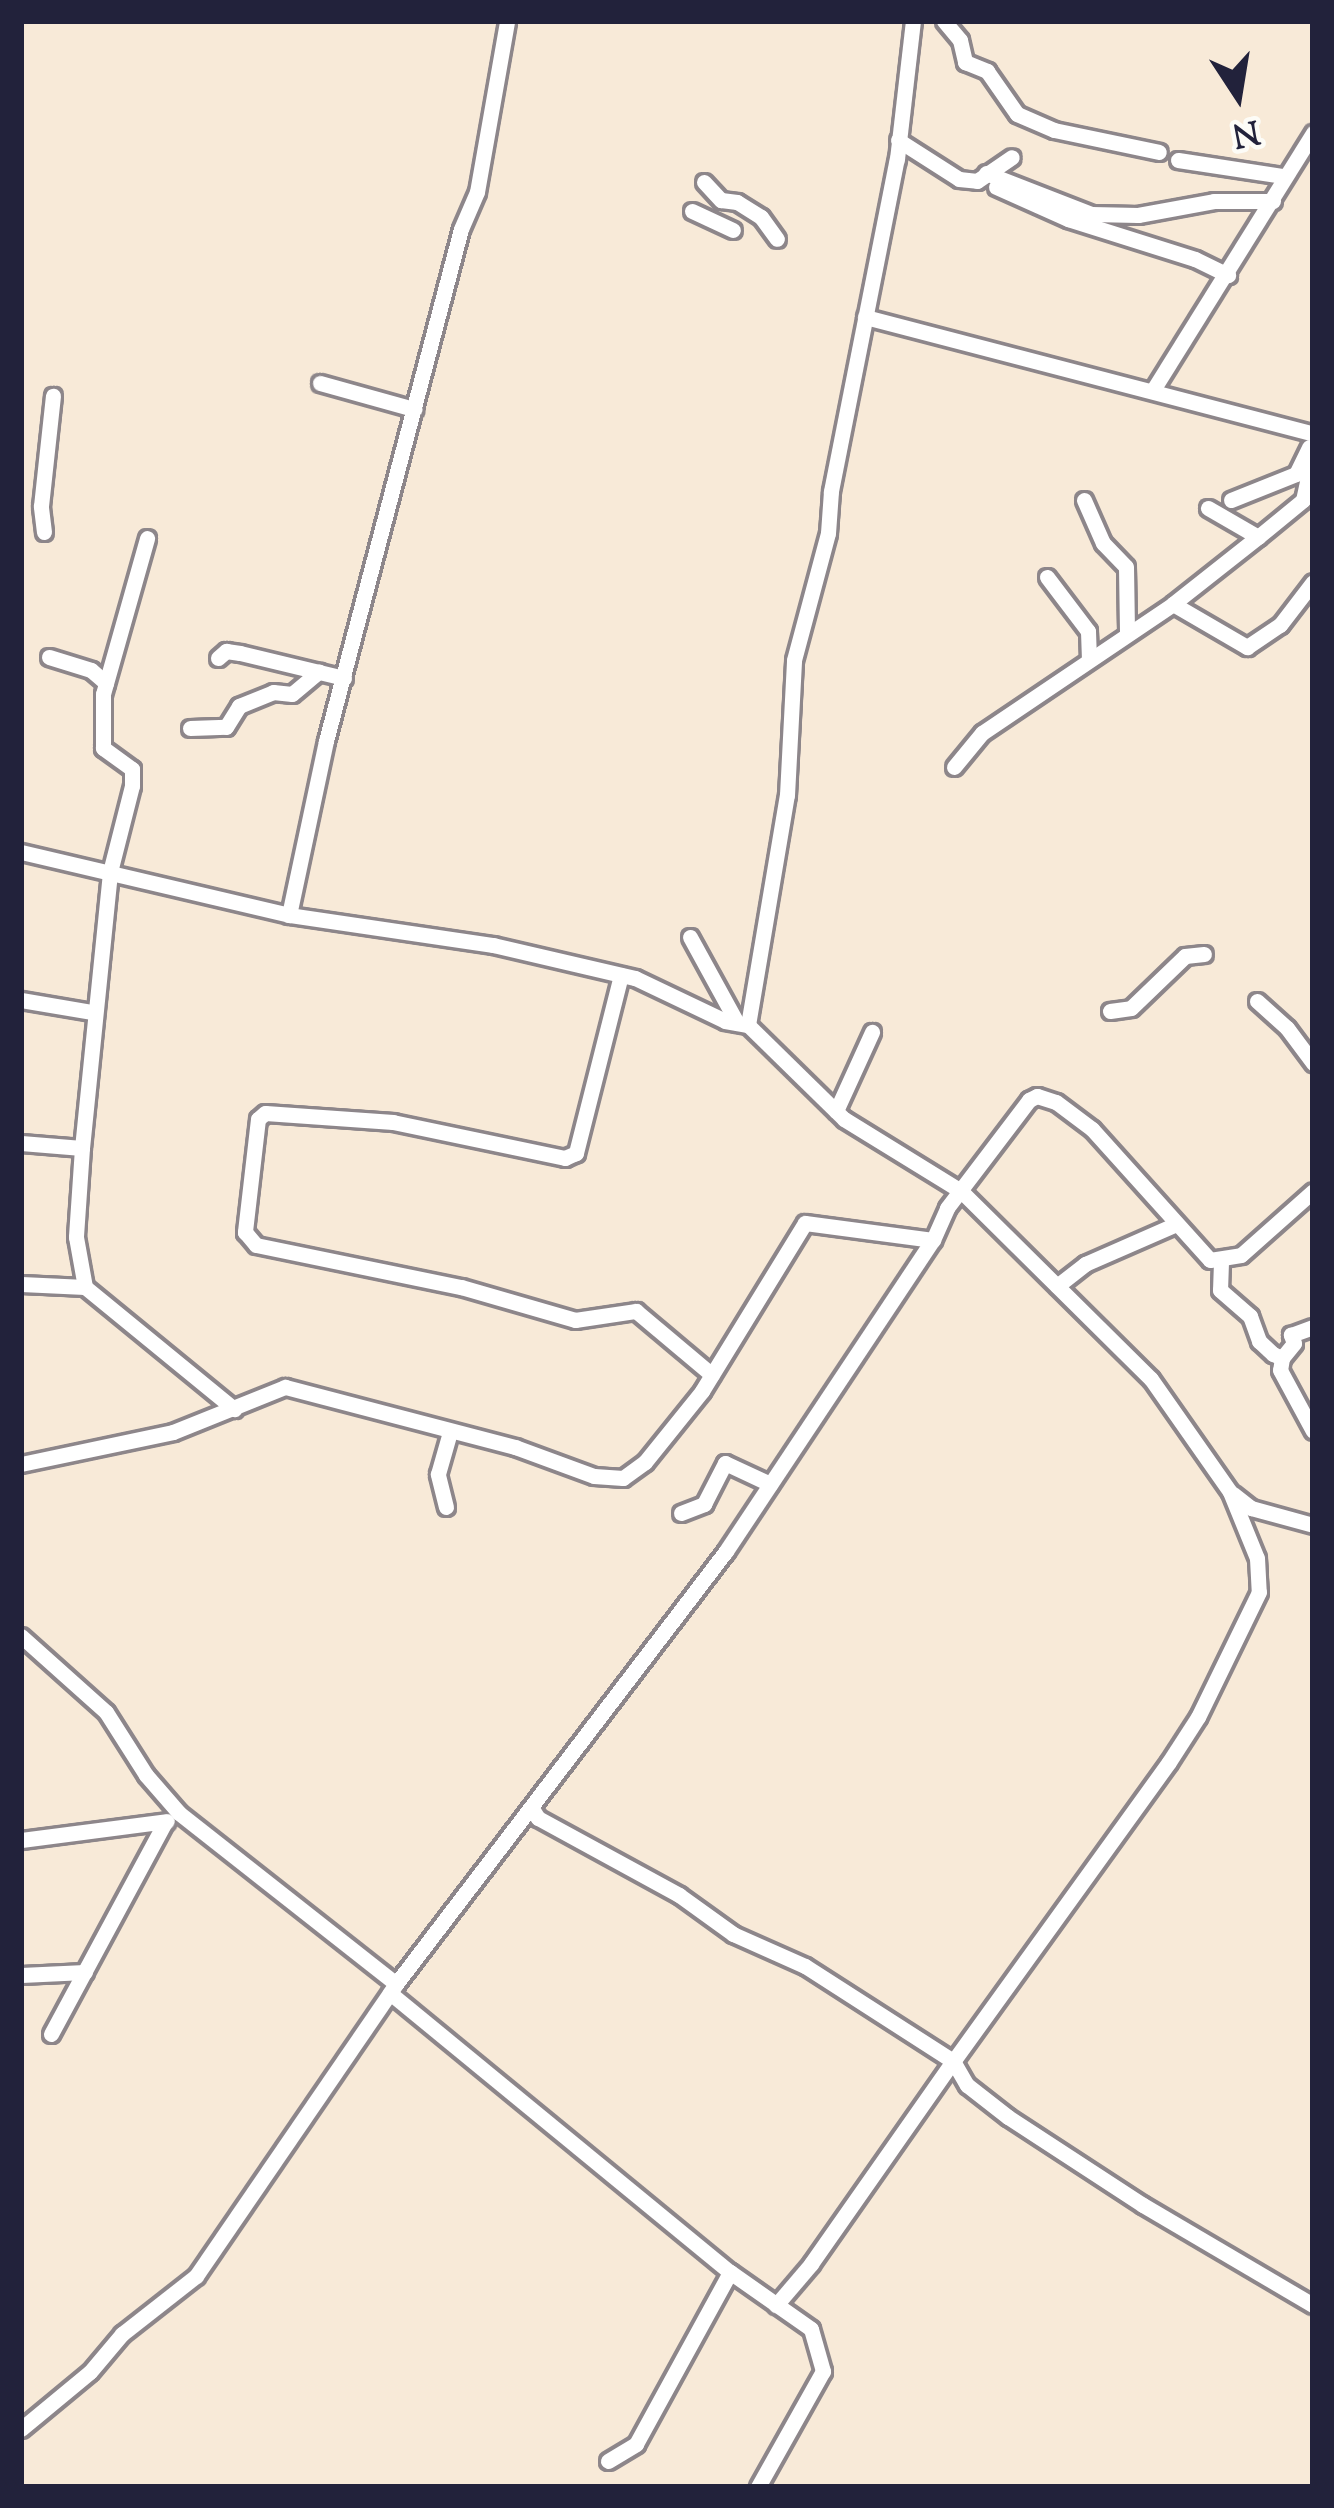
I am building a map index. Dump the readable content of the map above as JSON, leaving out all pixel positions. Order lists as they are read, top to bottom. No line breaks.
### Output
{"north":"bottom"}
